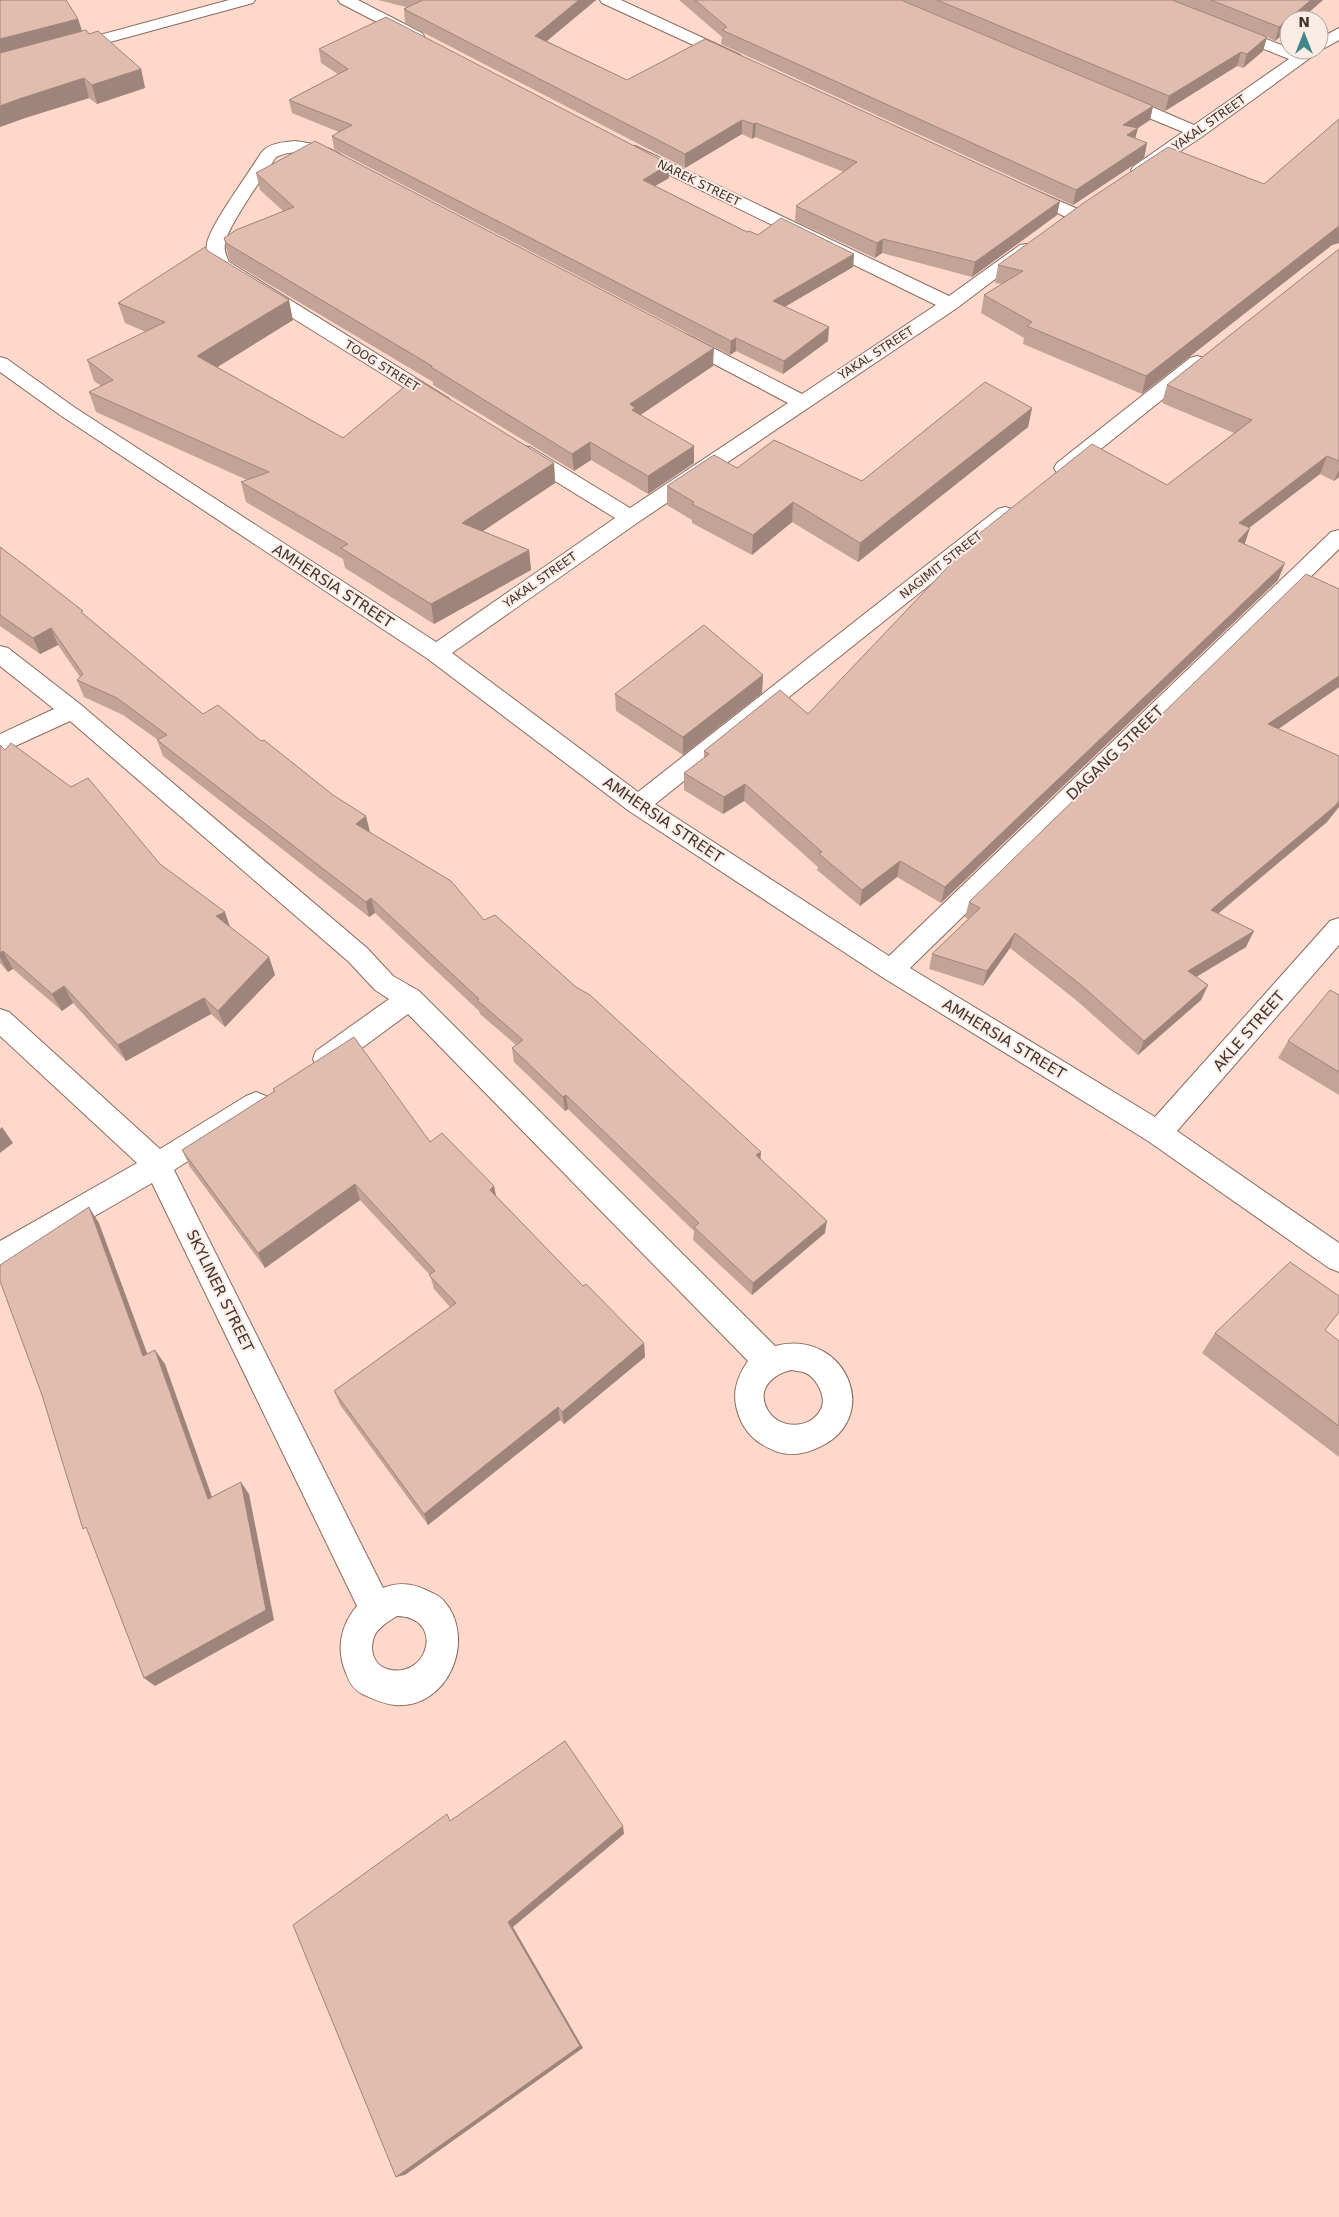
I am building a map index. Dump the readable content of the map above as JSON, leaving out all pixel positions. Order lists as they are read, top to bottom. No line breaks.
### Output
{"streets":{"street":["YAKAL STREET","NAREK STREET","TOOG STREET","NAGIMIT STREET","AMHERSIA STREET","DAGANG STREET","AKLE STREET","SKYLINER STREET"]},"crossings":[["YAKAL STREET","NAREK STREET"],["YAKAL STREET","AMHERSIA STREET"],["NAGIMIT STREET","AMHERSIA STREET"],["AMHERSIA STREET","DAGANG STREET"],["AMHERSIA STREET","AKLE STREET"]],"north":"top"}
